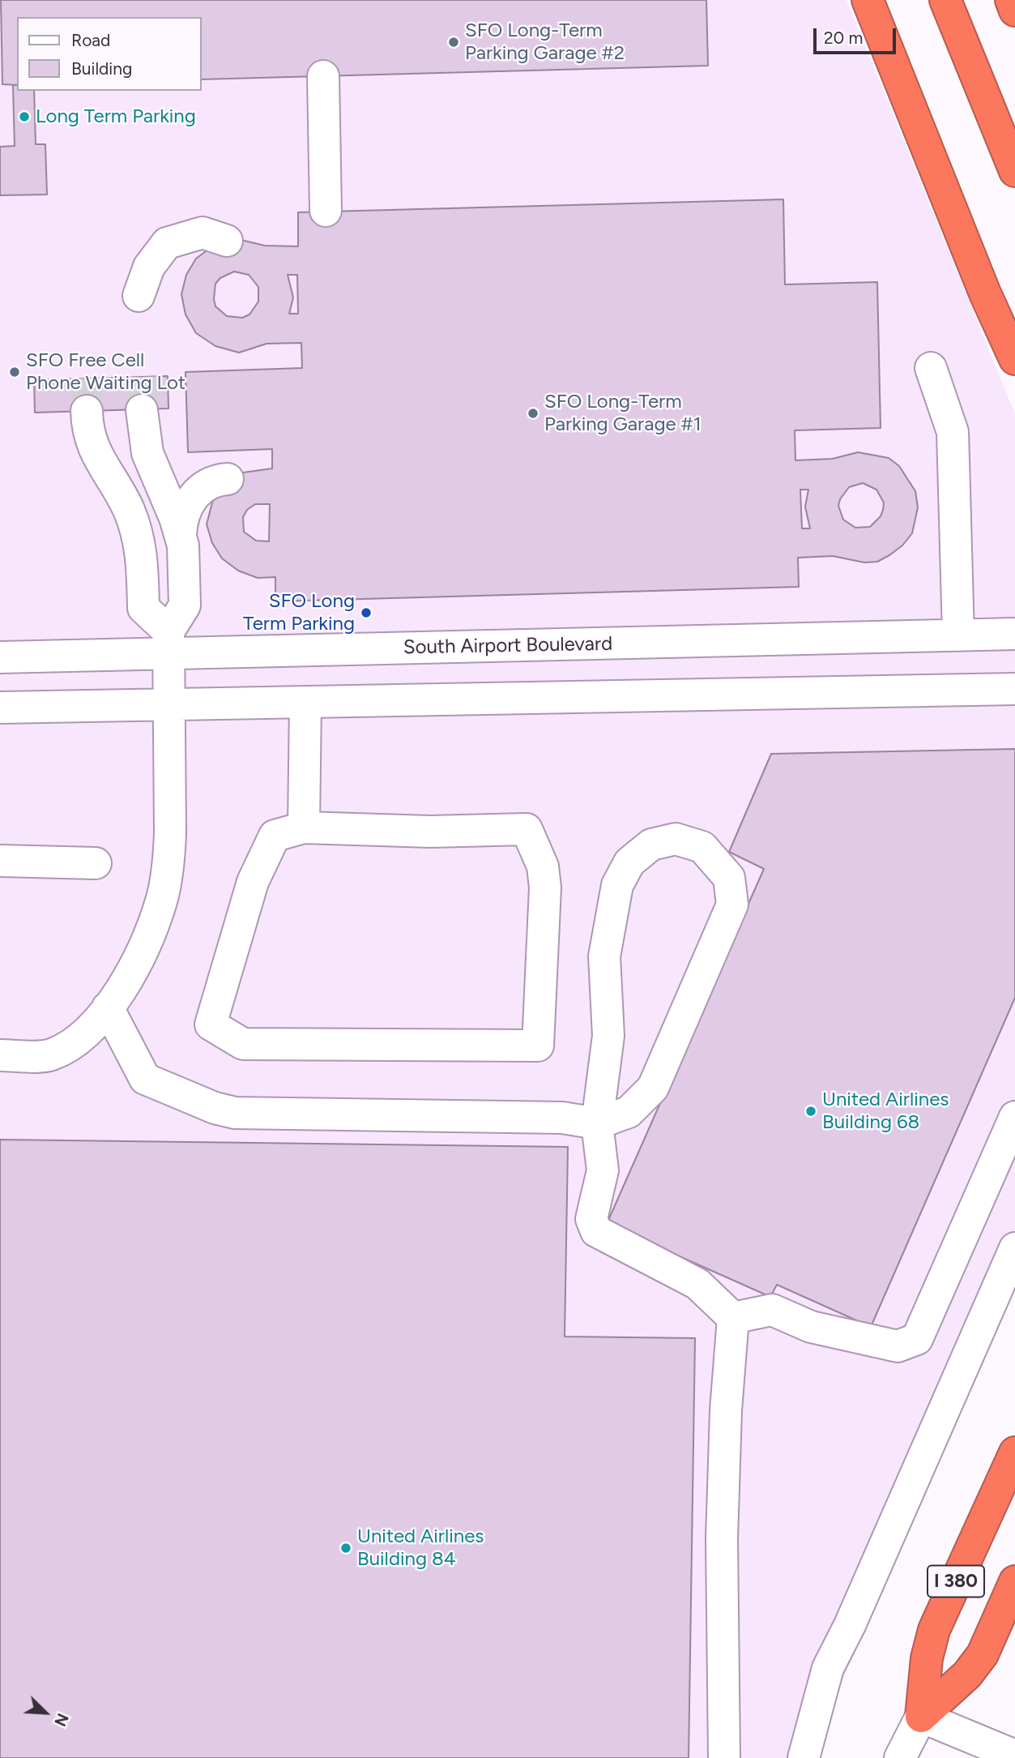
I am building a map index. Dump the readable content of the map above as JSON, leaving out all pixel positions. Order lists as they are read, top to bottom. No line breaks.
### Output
{"streets":{"highway":["I 380"],"street":["South Airport Boulevard"]},"places":["SFO Long-Term Parking Garage #2","Long Term Parking","SFO Free Cell Phone Waiting Lot","SFO Long-Term Parking Garage #1","SFO Long Term Parking","United Airlines Building 68","United Airlines Building 84"],"legend":["Road","Building"],"scale_bar":"20 m","north":"bottom right"}
